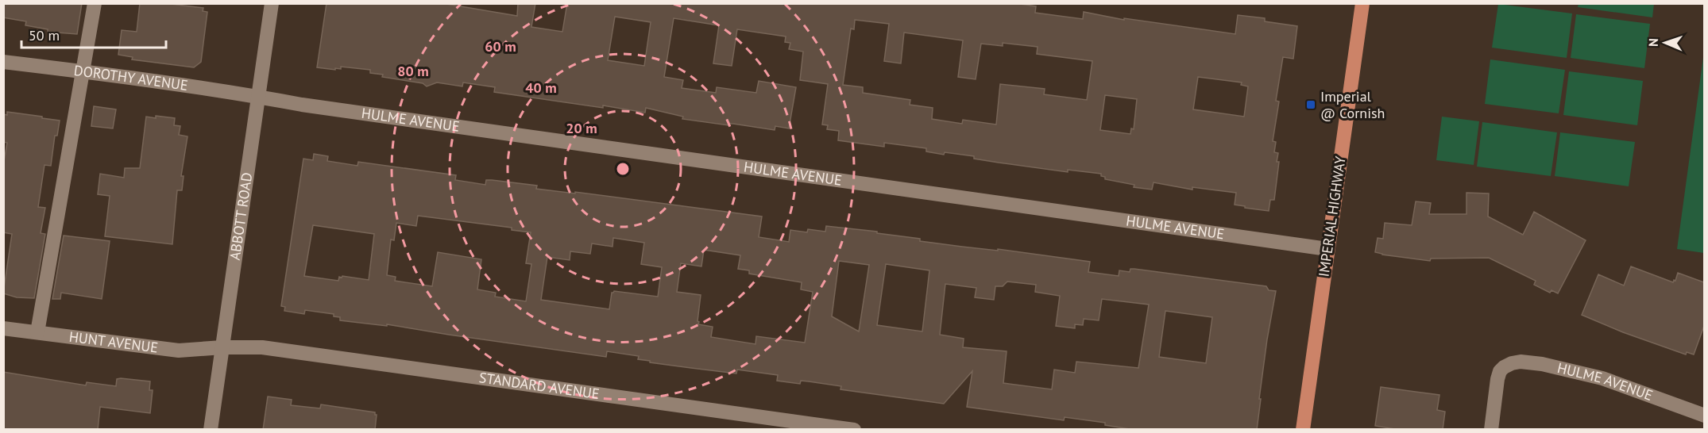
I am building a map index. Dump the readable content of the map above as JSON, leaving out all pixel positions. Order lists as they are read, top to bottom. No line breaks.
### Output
{"streets":{"main road":["IMPERIAL HIGHWAY"],"street":["DOROTHY AVENUE","HULME AVENUE","ABBOTT ROAD","HUNT AVENUE","STANDARD AVENUE"]},"crossings":[["DOROTHY AVENUE","HULME AVENUE"],["DOROTHY AVENUE","ABBOTT ROAD"],["HULME AVENUE","ABBOTT ROAD"],["HULME AVENUE","IMPERIAL HIGHWAY"],["ABBOTT ROAD","HUNT AVENUE"],["ABBOTT ROAD","STANDARD AVENUE"],["HUNT AVENUE","STANDARD AVENUE"]],"places":{"transit":["Imperial @ Cornish"]},"scale_bar":"50 m","north":"left","rings":["60 m","80 m","40 m","20 m"]}
